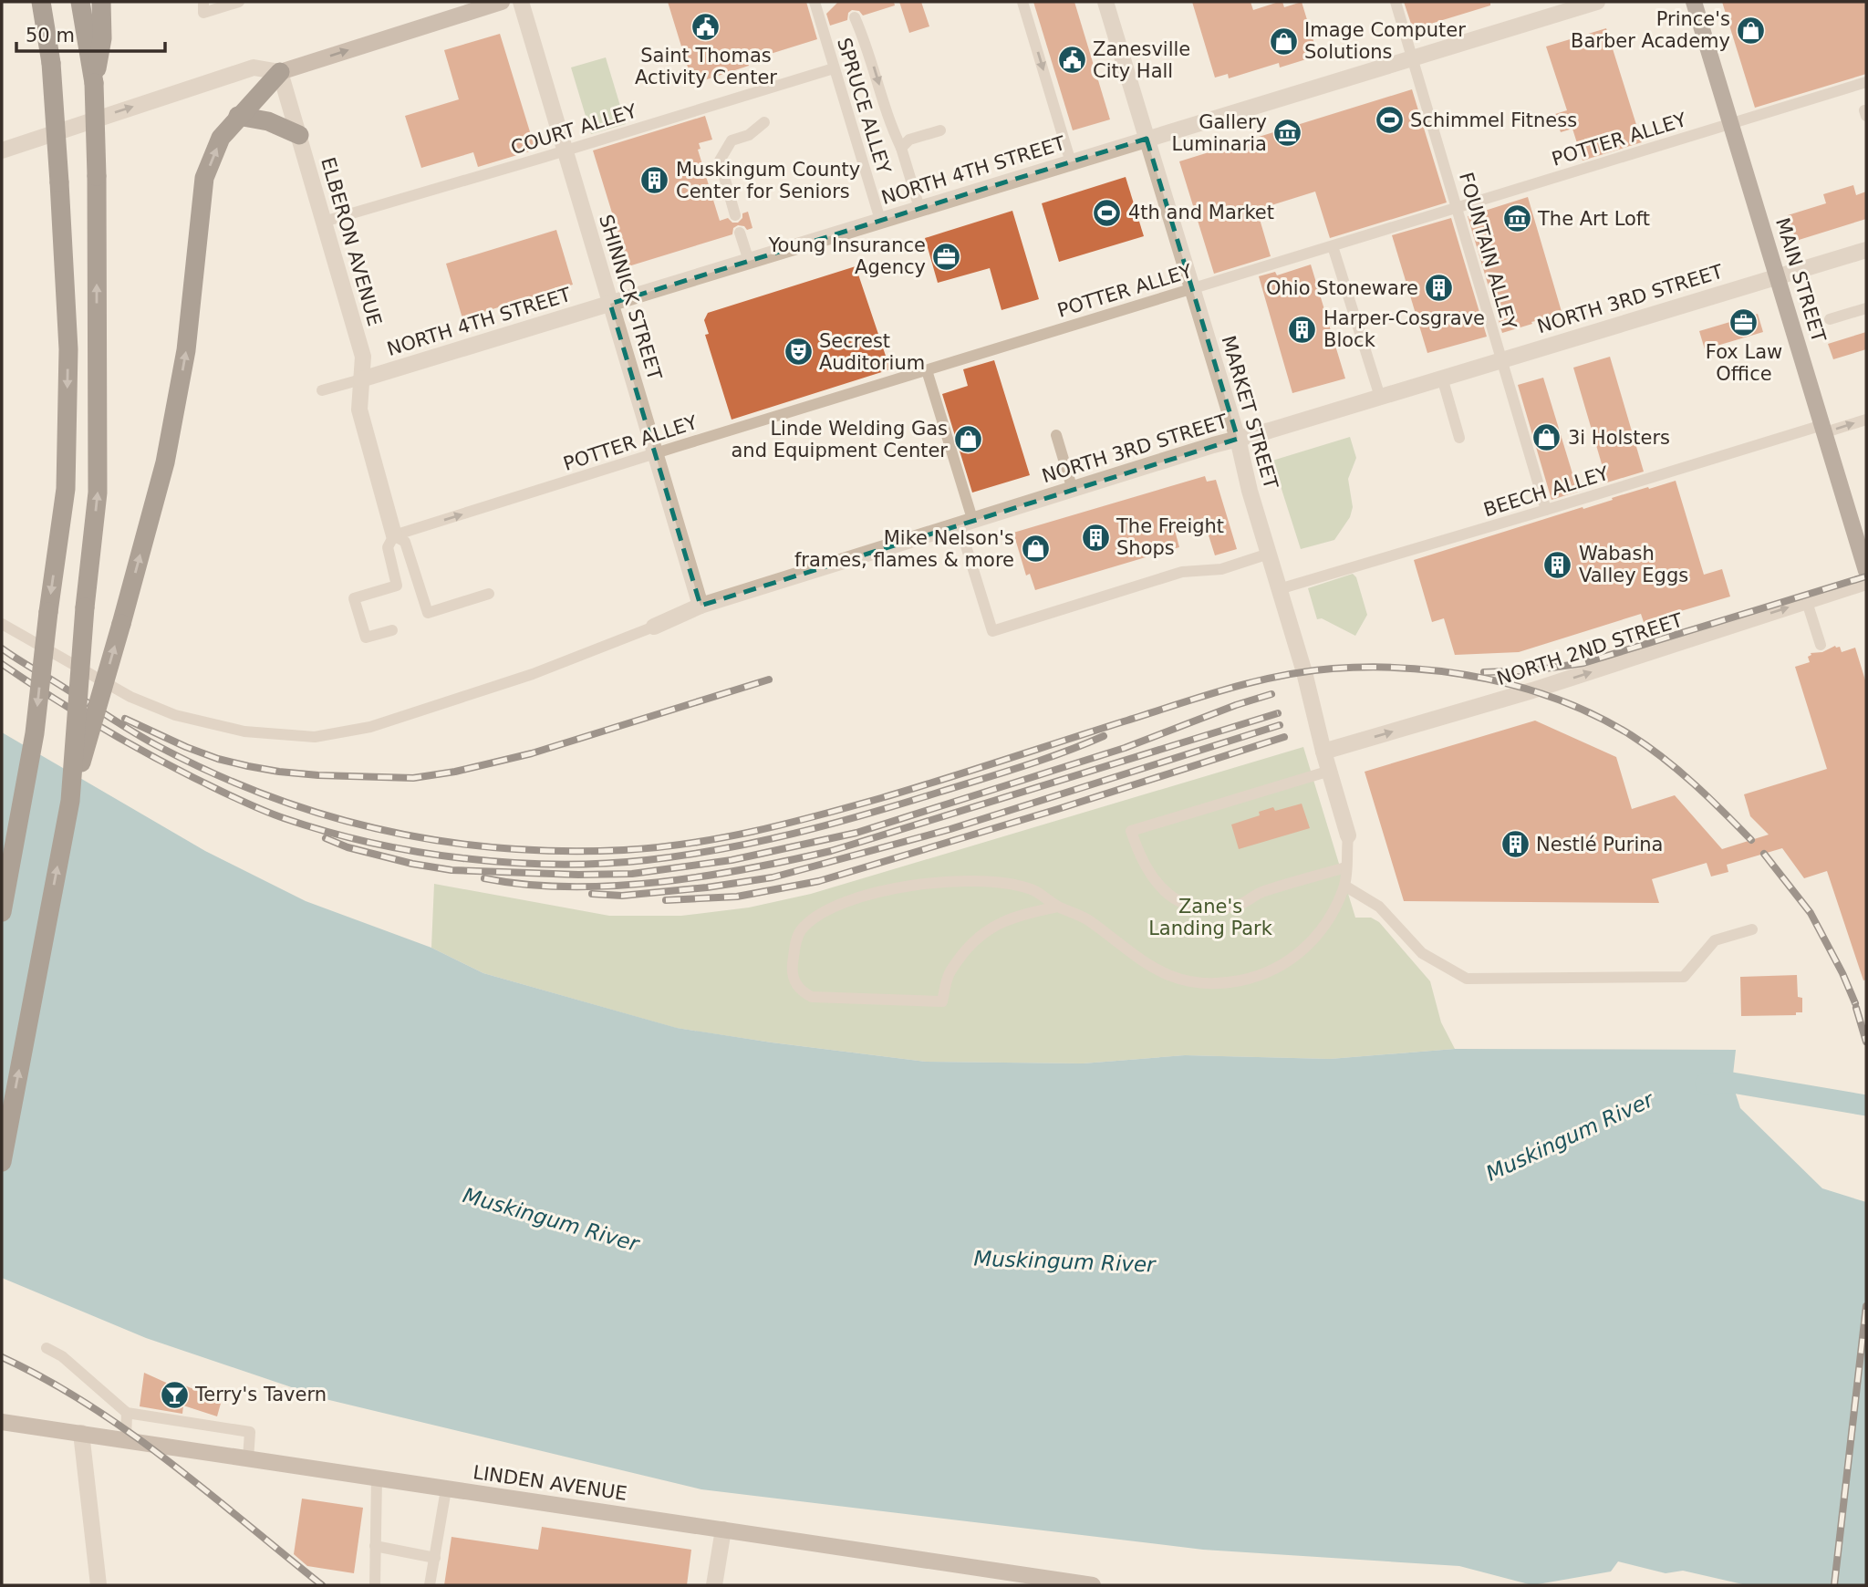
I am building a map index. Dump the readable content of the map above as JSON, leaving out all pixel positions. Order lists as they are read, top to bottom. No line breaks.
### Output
{"streets":{"main road":["MAIN STREET","LINDEN AVENUE"],"street":["NORTH 4TH STREET","ELBERON AVENUE","SHINNICK STREET","NORTH 3RD STREET","MARKET STREET","NORTH 2ND STREET"],"lane":["SPRUCE ALLEY","COURT ALLEY","POTTER ALLEY","FOUNTAIN ALLEY","BEECH ALLEY"]},"crossings":[["SPRUCE ALLEY","COURT ALLEY"],["SPRUCE ALLEY","NORTH 4TH STREET"],["COURT ALLEY","ELBERON AVENUE"],["COURT ALLEY","SHINNICK STREET"],["POTTER ALLEY","ELBERON AVENUE"],["POTTER ALLEY","FOUNTAIN ALLEY"],["POTTER ALLEY","MAIN STREET"],["POTTER ALLEY","SHINNICK STREET"],["POTTER ALLEY","MARKET STREET"],["NORTH 4TH STREET","ELBERON AVENUE"],["NORTH 4TH STREET","FOUNTAIN ALLEY"],["NORTH 4TH STREET","SHINNICK STREET"],["NORTH 4TH STREET","MARKET STREET"],["FOUNTAIN ALLEY","NORTH 3RD STREET"],["FOUNTAIN ALLEY","BEECH ALLEY"],["MAIN STREET","NORTH 3RD STREET"],["MAIN STREET","BEECH ALLEY"],["SHINNICK STREET","NORTH 3RD STREET"],["NORTH 3RD STREET","MARKET STREET"],["MARKET STREET","BEECH ALLEY"],["MARKET STREET","NORTH 2ND STREET"]],"one_way":["NORTH 2ND STREET"],"water":["Muskingum River"],"parks":["Zane's Landing Park"],"places":{"public building":["Saint Thomas Activity Center","Zanesville City Hall"],"shop":["Prince's Barber Academy","Image Computer Solutions","3i Holsters","Linde Welding Gas and Equipment Center","Mike Nelson's frames, flames & more"],"sports":["Schimmel Fitness","4th and Market"],"museum":["Gallery Luminaria","The Art Loft"],"building":["Muskingum County Center for Seniors","Ohio Stoneware","Harper-Cosgrave Block","The Freight Shops","Wabash Valley Eggs","Nestlé Purina"],"office":["Young Insurance Agency","Fox Law Office"],"theatre":["Secrest Auditorium"],"bar":["Terry's Tavern"]},"scale_bar":"50 m"}
